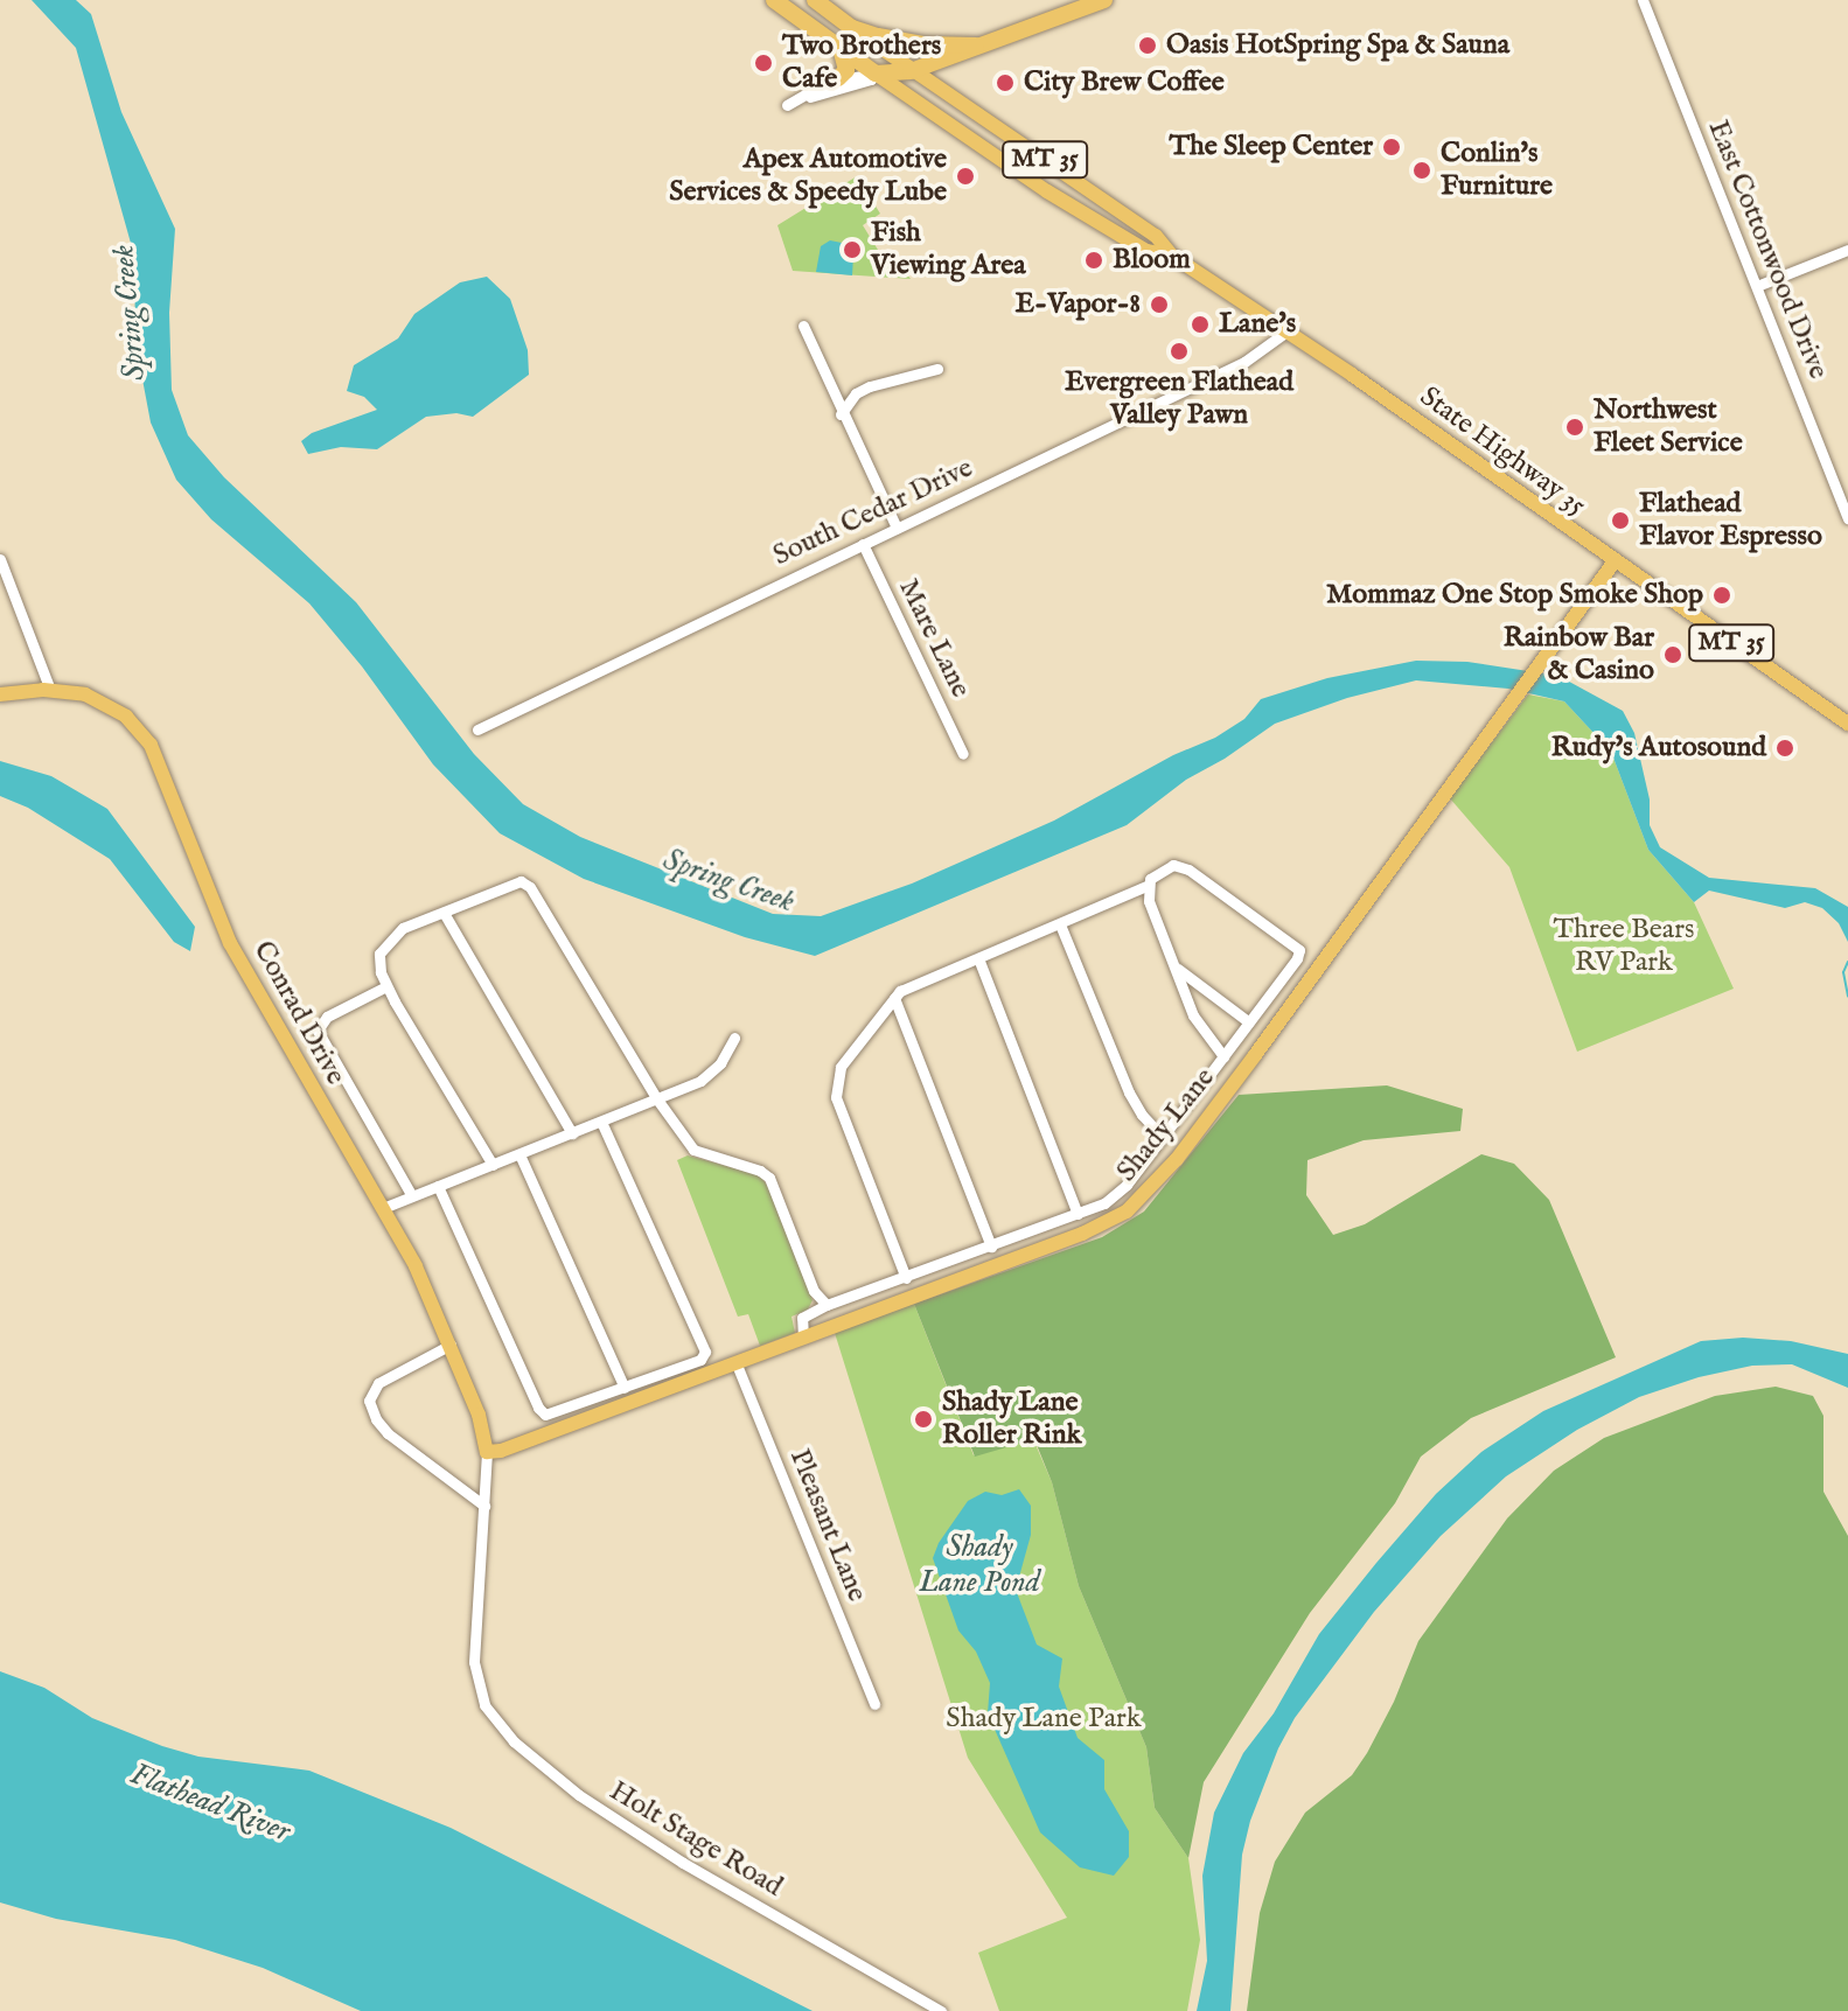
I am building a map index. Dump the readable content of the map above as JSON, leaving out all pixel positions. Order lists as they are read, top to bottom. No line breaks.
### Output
{"streets":{"main road":["MT 35","State Highway 35","Conrad Drive","Shady Lane"],"street":["East Cottonwood Drive","South Cedar Drive","Mare Lane","Pleasant Lane","Holt Stage Road"]},"crossings":[["MT 35","State Highway 35"],["State Highway 35","South Cedar Drive"],["State Highway 35","Shady Lane"],["South Cedar Drive","Mare Lane"],["Conrad Drive","Shady Lane"],["Shady Lane","Pleasant Lane"]],"water":["Spring Creek","Shady Lane Pond","Flathead River"],"parks":["Three Bears RV Park","Shady Lane Park"],"places":["Oasis HotSpring Spa & Sauna","Two Brothers Cafe","City Brew Coffee","The Sleep Center","Conlin's Furniture","Apex Automotive Services & Speedy Lube","Fish Viewing Area","Bloom","E-Vapor-8","Lane's","Evergreen Flathead Valley Pawn","Northwest Fleet Service","Flathead Flavor Espresso","Mommaz One Stop Smoke Shop","Rainbow Bar & Casino","Rudy's Autosound","Shady Lane Roller Rink"]}
